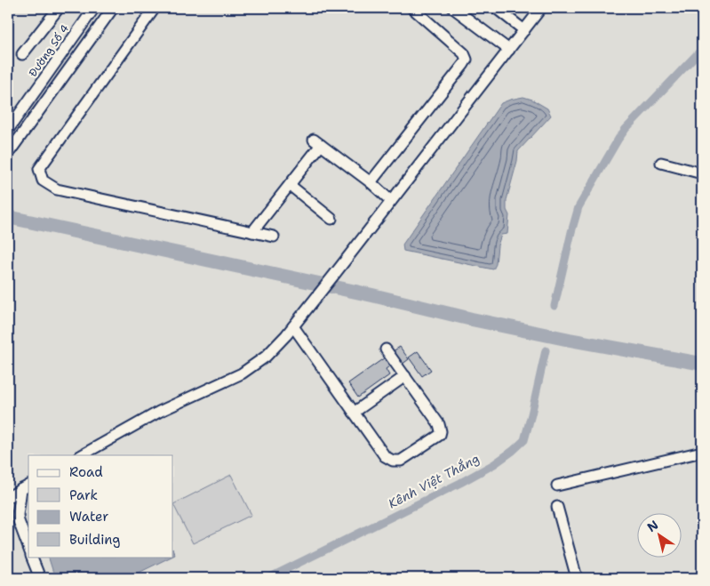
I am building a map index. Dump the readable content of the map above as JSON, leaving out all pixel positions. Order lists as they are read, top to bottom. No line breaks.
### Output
{"streets":{"street":["Đường Số 4"]},"water":["Kênh Việt Thắng"],"legend":["Road","Park","Water","Building"],"north":"top left"}
